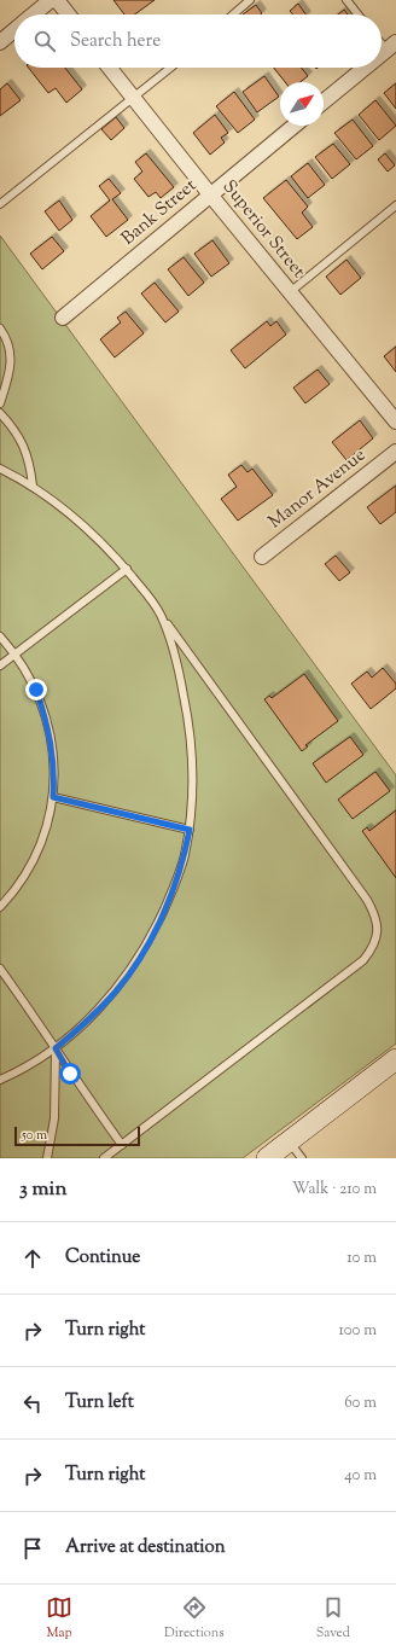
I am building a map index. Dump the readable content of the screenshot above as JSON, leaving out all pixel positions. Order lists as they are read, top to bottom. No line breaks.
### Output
{"streets":{"street":["Bank Street","Superior Street","Manor Avenue"]},"crossings":[["Bank Street","Superior Street"]],"scale_bar":"50 m","north":"top right","page":{"search":"Search here","scale":"50 m","heading":["3 min","Walk · 210 m"],"list":[["Continue","10 m"],["Turn right","100 m"],["Turn left","60 m"],["Turn right","40 m"],"Arrive at destination"],"nav":["Map","Directions","Saved"]}}
